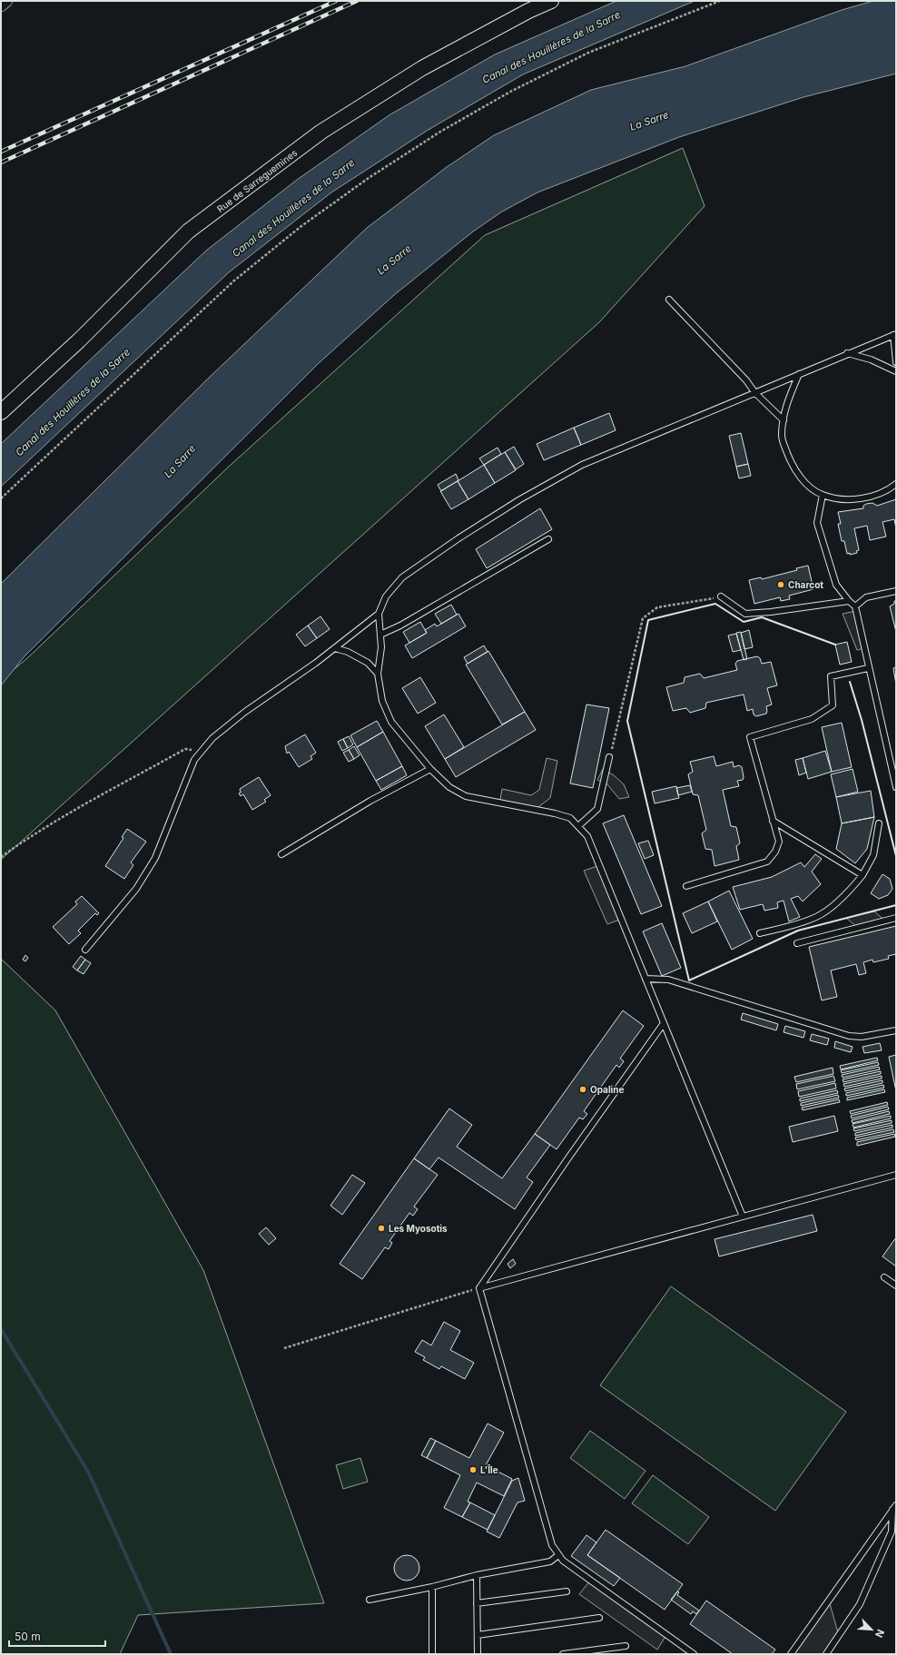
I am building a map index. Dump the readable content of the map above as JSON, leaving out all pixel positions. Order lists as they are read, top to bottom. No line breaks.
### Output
{"streets":{"street":["Rue de Sarreguemines"]},"water":["Canal des Houillères de la Sarre","La Sarre"],"places":["Charcot","Opaline","Les Myosotis","L'Île"],"scale_bar":"50 m","north":"bottom right"}
